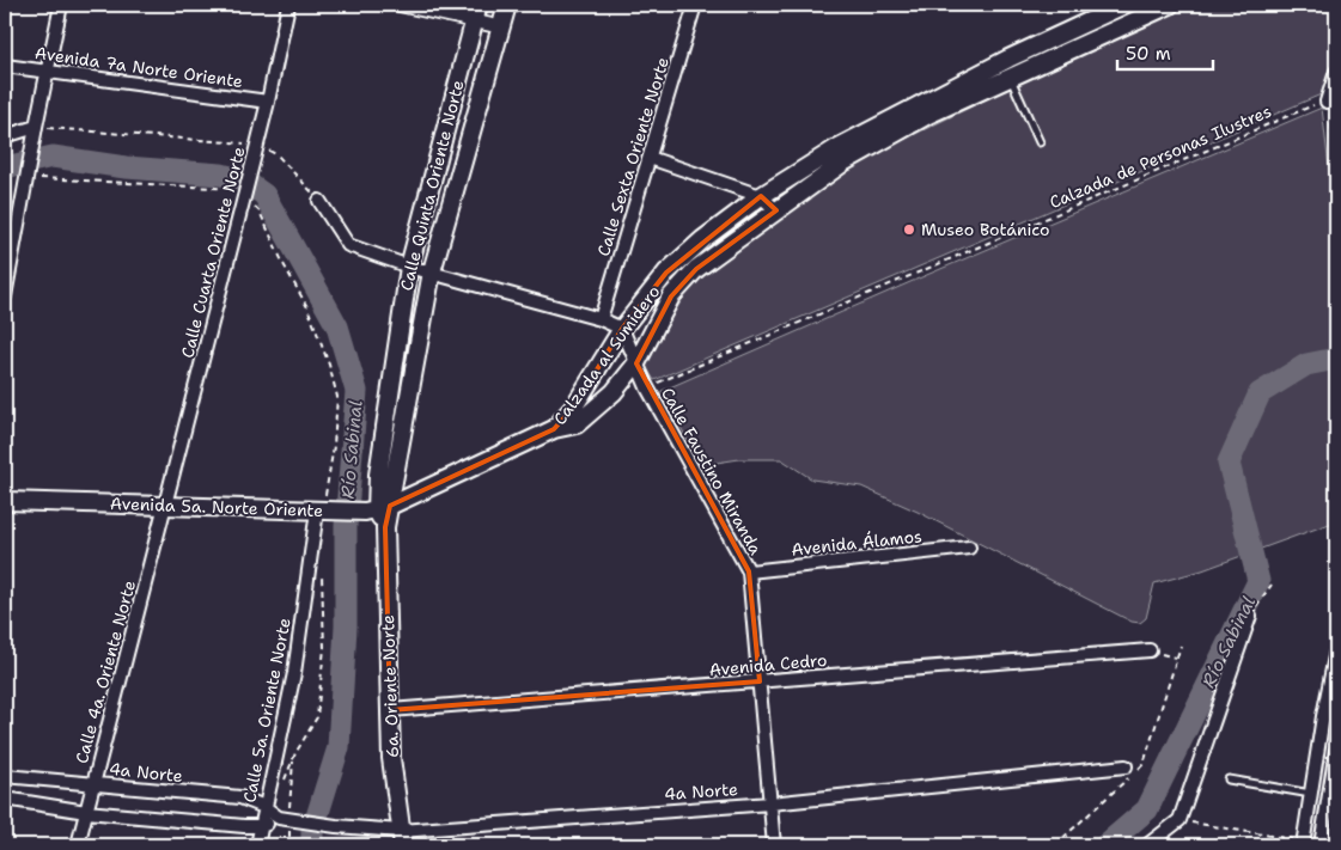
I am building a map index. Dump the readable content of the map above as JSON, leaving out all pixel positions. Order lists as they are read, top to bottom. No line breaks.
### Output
{"streets":{"main road":["Calle Quinta Oriente Norte","Calzada al Sumidero","Avenida 5a. Norte Oriente","6a. Oriente Norte"],"street":["Avenida 7a Norte Oriente","Calle Sexta Oriente Norte","Calle Cuarta Oriente Norte","Calle Faustino Miranda","Avenida Álamos","Avenida Cedro","Calle 4a. Oriente Norte","Calle 5a. Oriente Norte","4a Norte"],"path":["Calzada de Personas Ilustres"]},"crossings":[["Avenida 7a Norte Oriente","Calle Cuarta Oriente Norte"],["Calzada de Personas Ilustres","Calle Faustino Miranda"],["Calle Quinta Oriente Norte","Avenida 5a. Norte Oriente"],["Calle Quinta Oriente Norte","6a. Oriente Norte"],["Calle Cuarta Oriente Norte","Avenida 5a. Norte Oriente"],["Calle Cuarta Oriente Norte","Calle 4a. Oriente Norte"],["Calzada al Sumidero","Calle Faustino Miranda"],["Calzada al Sumidero","Avenida 5a. Norte Oriente"],["Calle Faustino Miranda","Avenida Álamos"],["Calle Faustino Miranda","Avenida Cedro"],["Calle Faustino Miranda","4a Norte"],["Avenida 5a. Norte Oriente","Calle 4a. Oriente Norte"],["Avenida 5a. Norte Oriente","6a. Oriente Norte"],["Avenida 5a. Norte Oriente","Calle 5a. Oriente Norte"],["Avenida Cedro","6a. Oriente Norte"],["Calle 4a. Oriente Norte","4a Norte"],["6a. Oriente Norte","4a Norte"],["Calle 5a. Oriente Norte","4a Norte"]],"water":["Río Sabinal"],"places":["Museo Botánico"],"scale_bar":"50 m"}
